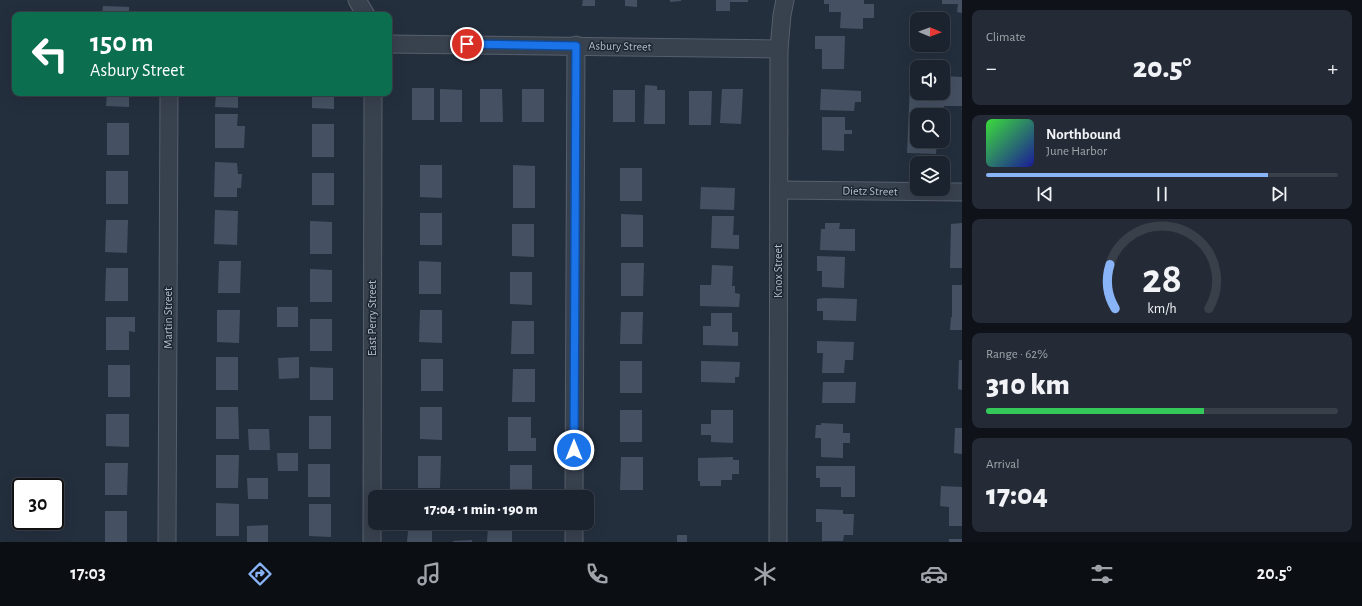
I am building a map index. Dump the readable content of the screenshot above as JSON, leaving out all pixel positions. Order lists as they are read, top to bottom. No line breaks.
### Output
{"streets":{"street":["Asbury Street","Dietz Street","Knox Street","Martin Street","East Perry Street"]},"crossings":[["Asbury Street","Knox Street"],["Dietz Street","Knox Street"]],"north":"right","page":{"tile":["Climate",["Range · 62%","310 km"],["Arrival","17:04"]],"turn":["150 m","Asbury Street"],"heat":["−","20.5°","+"],"song":["Northbound","June Harbor"],"limit":"30","trip":"17:04 · 1 min · 190 m","tabs":["17:03","20.5°"],"gauge":["28","km/h"]}}
